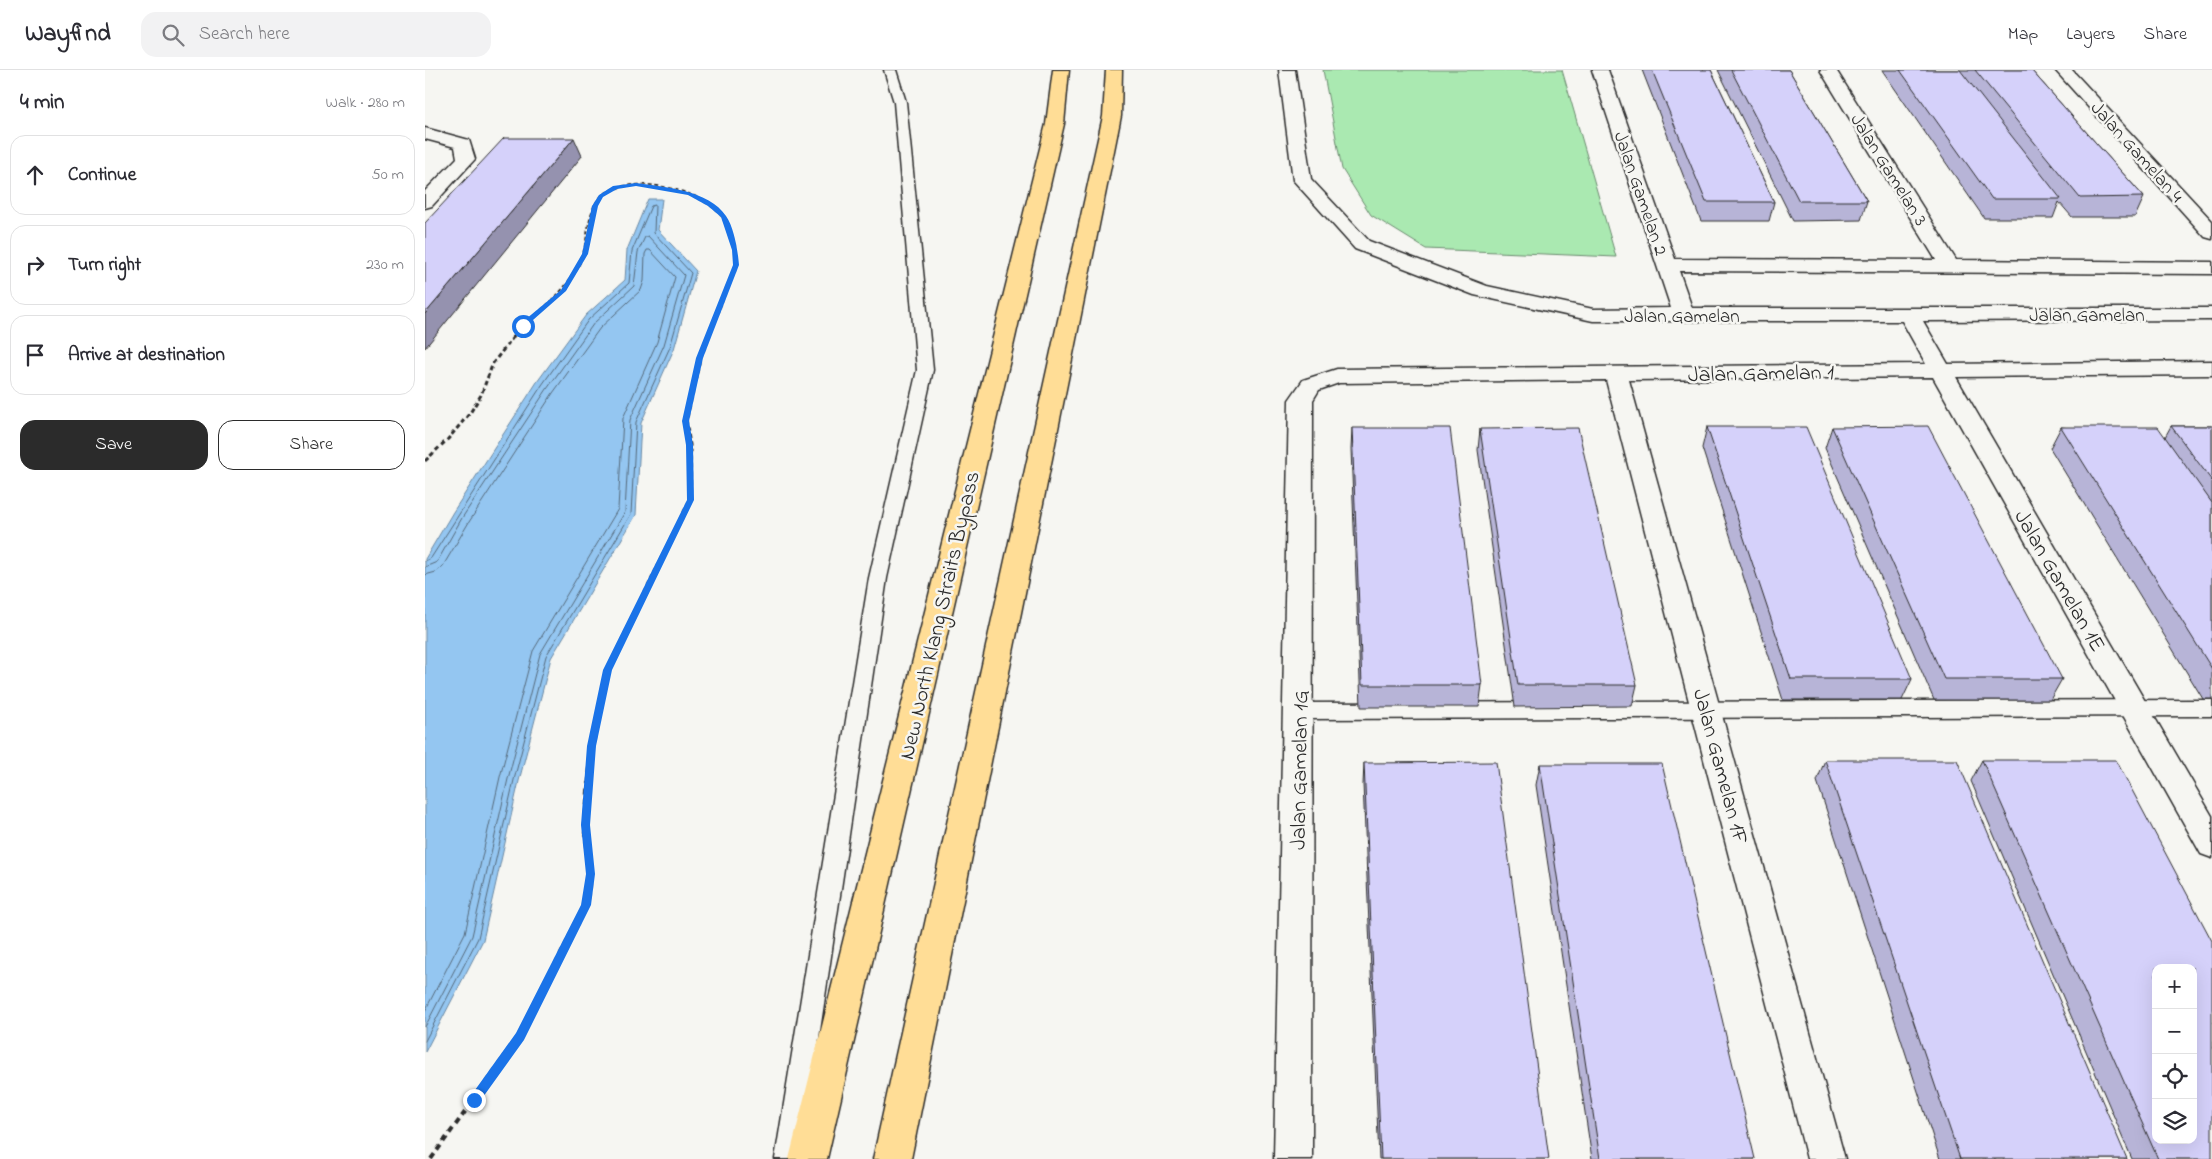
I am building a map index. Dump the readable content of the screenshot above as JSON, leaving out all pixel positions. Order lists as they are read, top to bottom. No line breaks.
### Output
{"streets":{"highway":["New North Klang Straits Bypass"],"street":["Jalan Gamelan 4","Jalan Gamelan 3","Jalan Gamelan 2","Jalan Gamelan","Jalan Gamelan 1","Jalan Gamelan 1E","Jalan Gamelan 1F","Jalan Gamelan 1G"]},"crossings":[["Jalan Gamelan 2","Jalan Gamelan"],["Jalan Gamelan","Jalan Gamelan 1E"],["Jalan Gamelan 1","Jalan Gamelan 1E"],["Jalan Gamelan 1","Jalan Gamelan 1F"],["Jalan Gamelan 1","Jalan Gamelan 1G"]],"page":{"header":"Wayfind","search":"Search here","nav":["Map","Layers","Share"],"heading":["4 min","Walk · 280 m"],"list":[["Continue","50 m"],["Turn right","230 m"],"Arrive at destination"],"buttons":["Save","Share"],"map_buttons":["+","−"]}}
